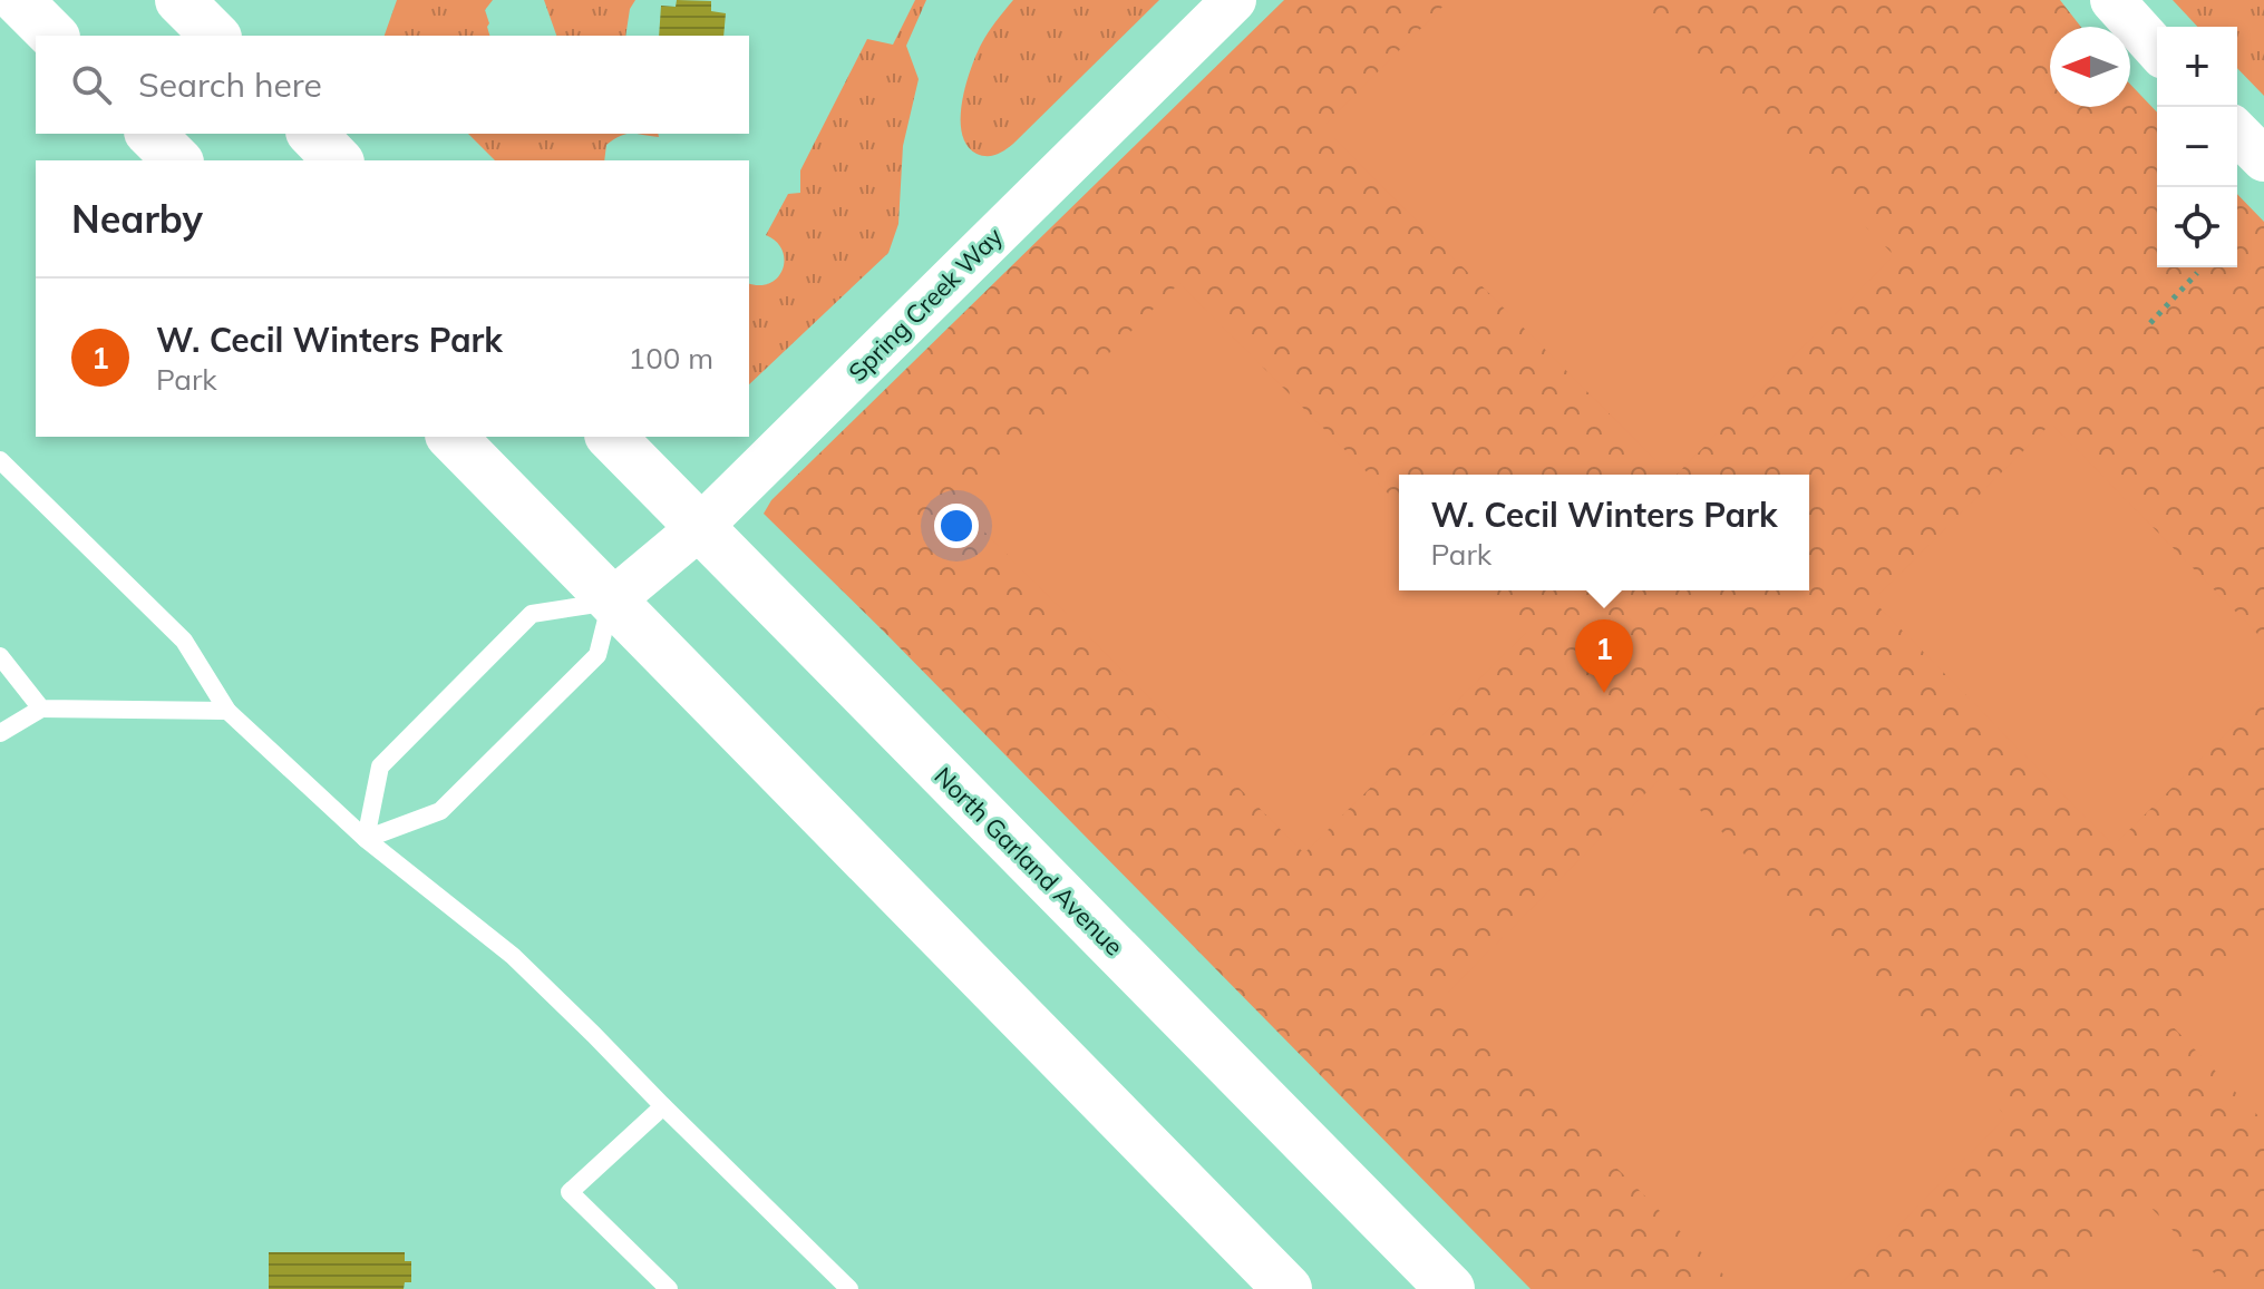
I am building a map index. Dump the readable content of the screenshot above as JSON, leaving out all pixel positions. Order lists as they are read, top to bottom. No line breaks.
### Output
{"streets":{"main road":["North Garland Avenue"],"street":["Spring Creek Way"]},"crossings":[["Spring Creek Way","North Garland Avenue"]],"north":"left","page":{"map_buttons":["+","−"],"search":"Search here","heading":"Nearby","list":[{"mark":"1","name":"W. Cecil Winters Park","note":"Park","value":"100 m"}],"popup":["W. Cecil Winters Park","Park"],"pins":"1"}}
